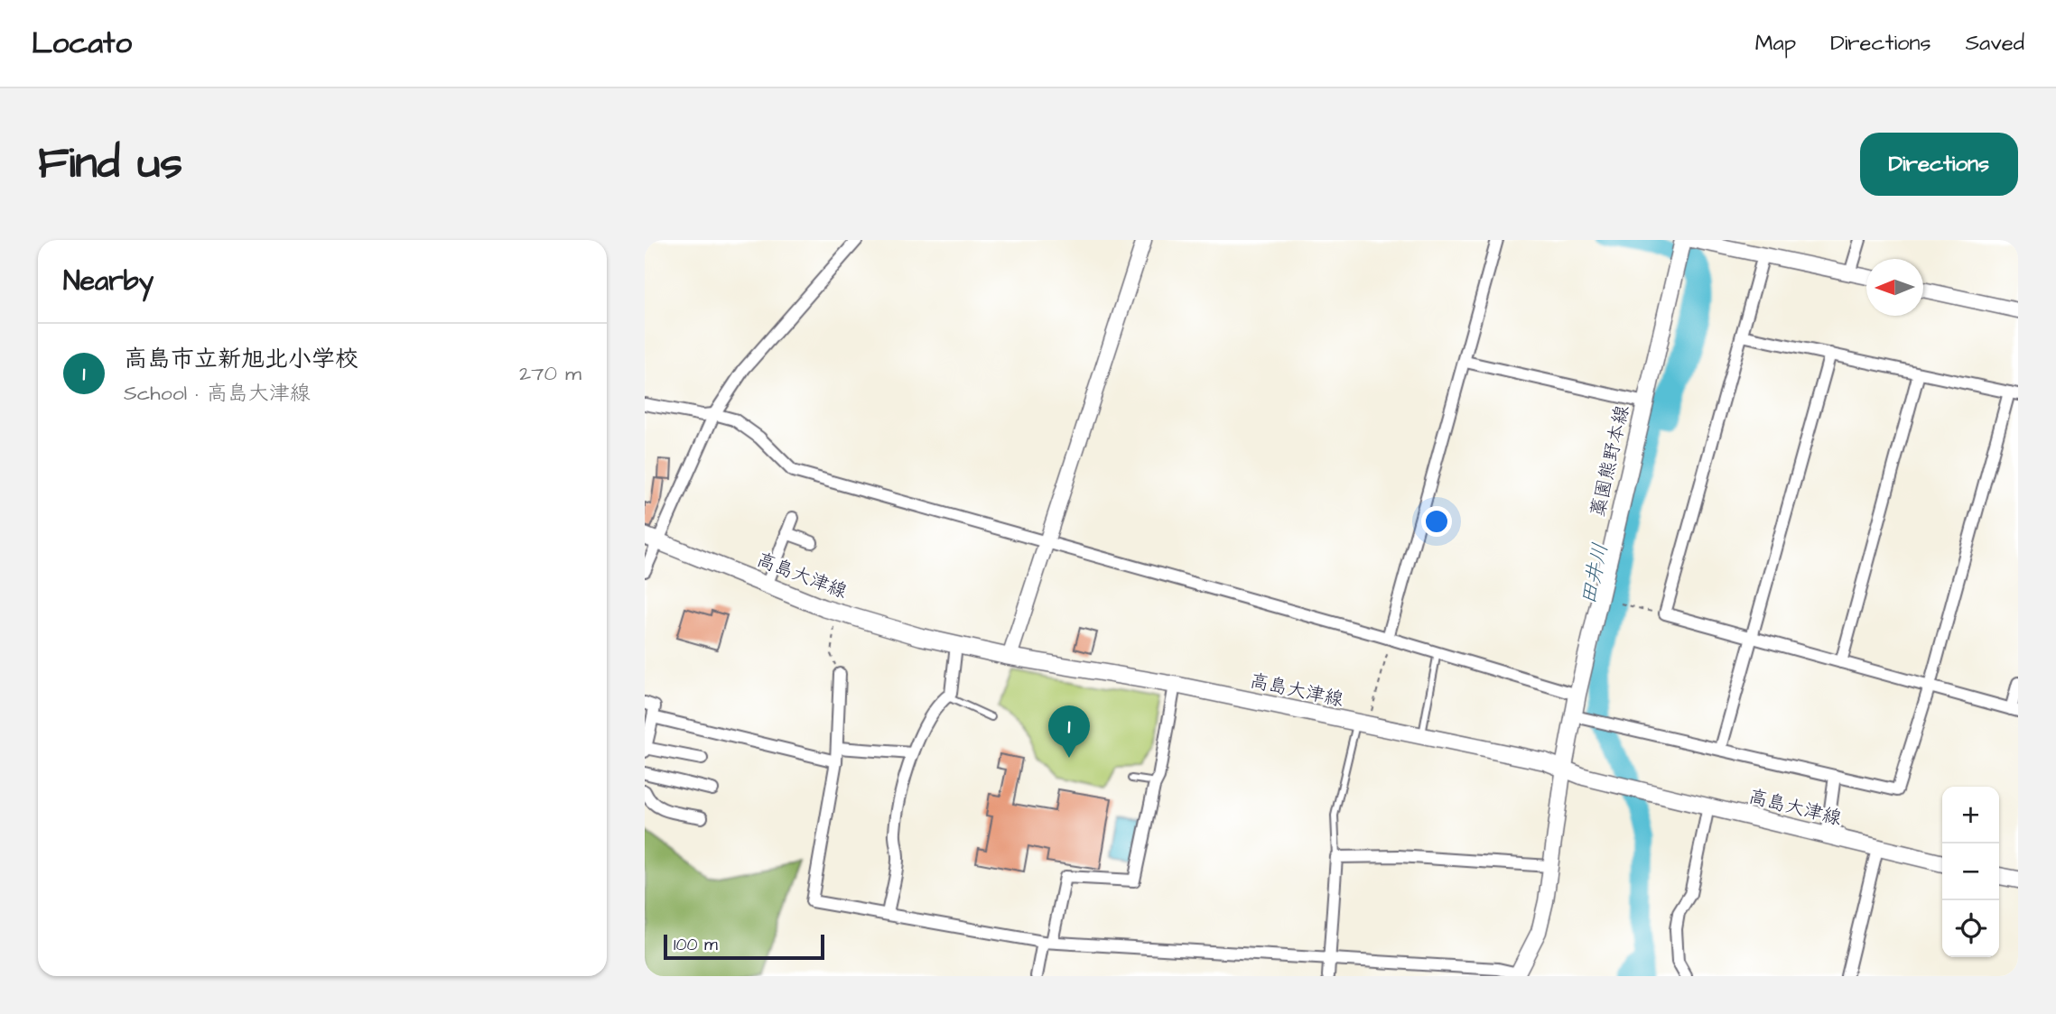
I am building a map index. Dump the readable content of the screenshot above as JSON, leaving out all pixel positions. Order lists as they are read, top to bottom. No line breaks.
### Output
{"streets":{"main road":["藁園熊野本線","高島大津線"]},"crossings":[["藁園熊野本線","高島大津線"]],"water":["田井川"],"scale_bar":"100 m","north":"left","page":{"header":"Locato","nav":["Map","Directions","Saved"],"buttons":"Directions","title":"Find us","heading":"Nearby","list":[{"mark":"1","name":"高島市立新旭北小学校","note":"School · 高島大津線","value":"270 m"}],"pins":"1","map_buttons":["+","−"],"scale":"100 m"}}
